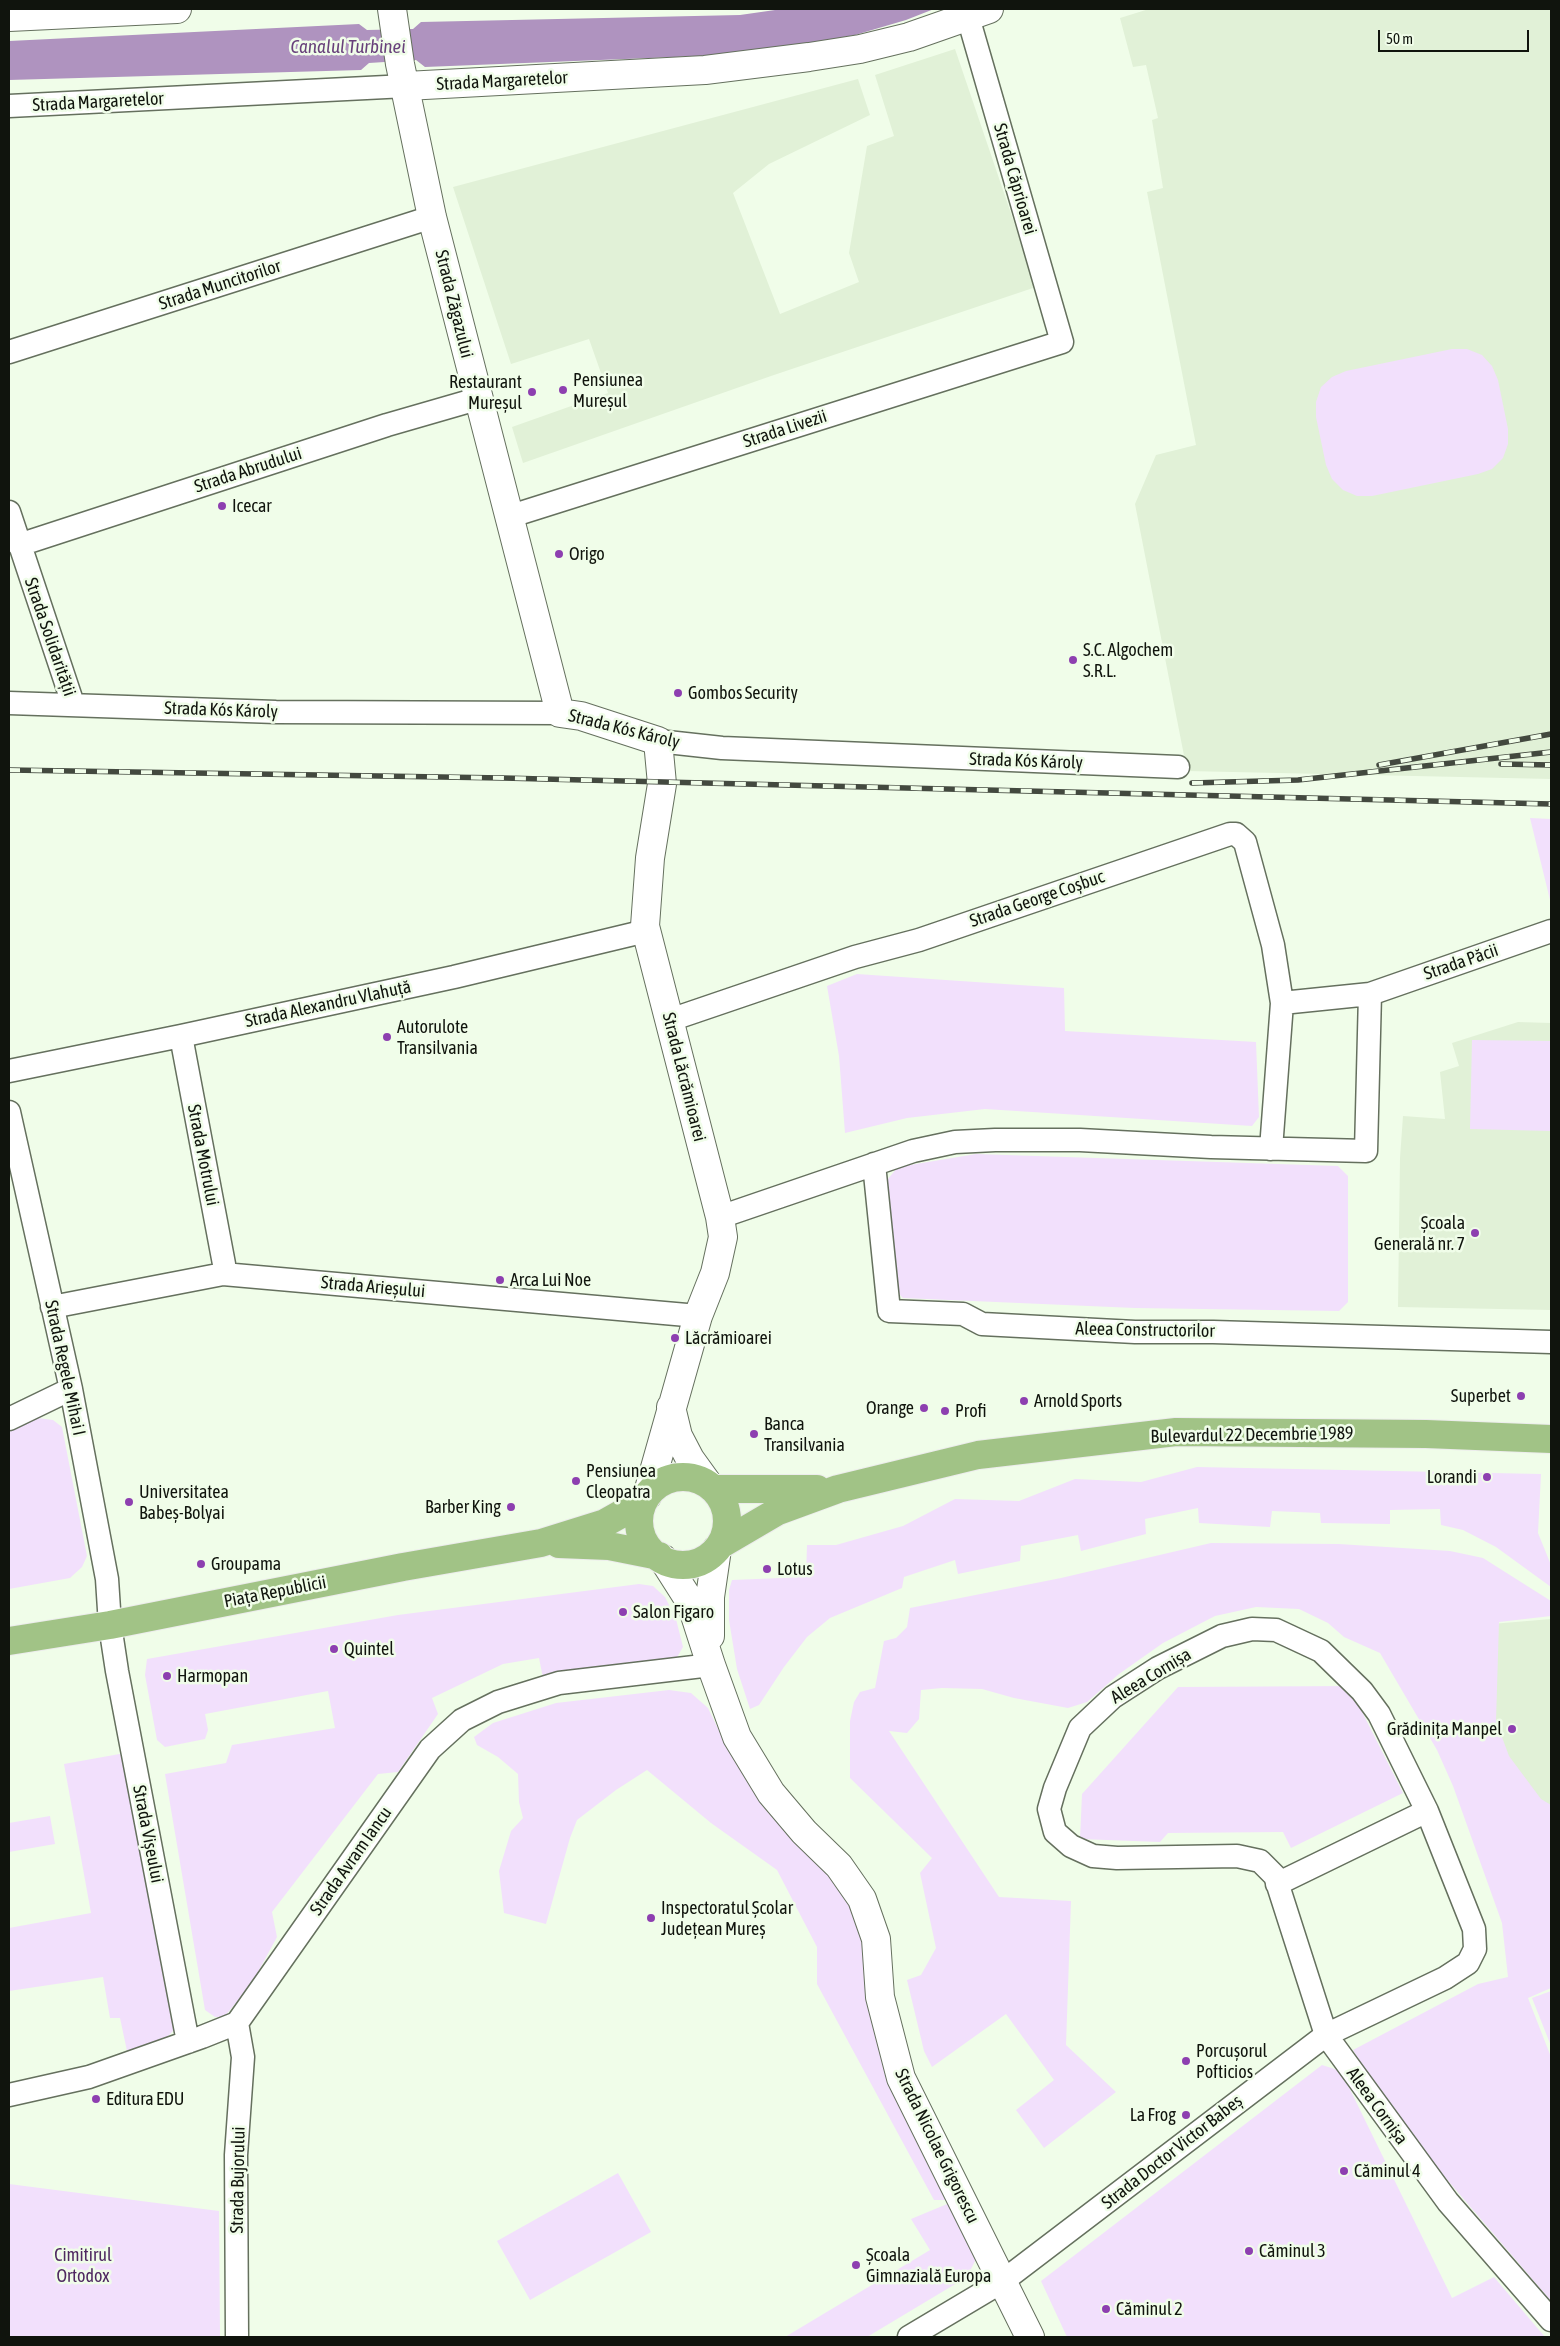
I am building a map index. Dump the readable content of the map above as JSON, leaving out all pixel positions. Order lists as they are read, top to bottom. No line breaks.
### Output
{"streets":{"main road":["Bulevardul 22 Decembrie 1989","Piața Republicii"],"street":["Strada Margaretelor","Strada Căprioarei","Strada Muncitorilor","Strada Zăgazului","Strada Livezii","Strada Abrudului","Strada Solidarității","Strada Kós Károly","Strada George Coșbuc","Strada Păcii","Strada Alexandru Vlahuță","Strada Lăcrămioarei","Strada Motrului","Strada Arieșului","Aleea Constructorilor","Strada Regele Mihai I","Aleea Cornișa","Strada Vișeului","Strada Avram Iancu","Strada Nicolae Grigorescu","Strada Doctor Victor Babeș","Strada Bujorului"]},"crossings":[["Strada Margaretelor","Strada Căprioarei"],["Strada Margaretelor","Strada Zăgazului"],["Strada Căprioarei","Strada Livezii"],["Strada Muncitorilor","Strada Zăgazului"],["Strada Zăgazului","Strada Livezii"],["Strada Zăgazului","Strada Abrudului"],["Strada Zăgazului","Strada Kós Károly"],["Strada Abrudului","Strada Solidarității"],["Strada Solidarității","Strada Kós Károly"],["Strada Kós Károly","Strada Lăcrămioarei"],["Strada George Coșbuc","Strada Lăcrămioarei"],["Strada Alexandru Vlahuță","Strada Lăcrămioarei"],["Strada Alexandru Vlahuță","Strada Motrului"],["Strada Lăcrămioarei","Strada Arieșului"],["Strada Lăcrămioarei","Bulevardul 22 Decembrie 1989"],["Strada Lăcrămioarei","Piața Republicii"],["Strada Lăcrămioarei","Strada Nicolae Grigorescu"],["Strada Motrului","Strada Arieșului"],["Strada Arieșului","Strada Regele Mihai I"],["Strada Regele Mihai I","Piața Republicii"],["Strada Regele Mihai I","Strada Vișeului"],["Bulevardul 22 Decembrie 1989","Piața Republicii"],["Bulevardul 22 Decembrie 1989","Strada Nicolae Grigorescu"],["Piața Republicii","Strada Vișeului"],["Piața Republicii","Strada Nicolae Grigorescu"],["Aleea Cornișa","Strada Doctor Victor Babeș"],["Strada Avram Iancu","Strada Nicolae Grigorescu"],["Strada Avram Iancu","Strada Bujorului"],["Strada Nicolae Grigorescu","Strada Doctor Victor Babeș"]],"water":["Canalul Turbinei"],"parks":["Cimitirul Ortodox"],"places":["Pensiunea Mureșul","Restaurant Mureșul","Icecar","Origo","S.C. Algochem S.R.L.","Gombos Security","Autorulote Transilvania","Școala Generală nr. 7","Arca Lui Noe","Lăcrămioarei","Superbet","Arnold Sports","Orange","Profi","Banca Transilvania","Lorandi","Pensiunea Cleopatra","Universitatea Babeș-Bolyai","Barber King","Groupama","Lotus","Salon Figaro","Quintel","Harmopan","Grădinița Manpel","Inspectoratul Școlar Județean Mureș","Porcușorul Pofticios","Editura EDU","La Frog","Căminul 4","Căminul 3","Școala Gimnazială Europa","Căminul 2"],"scale_bar":"50 m"}
